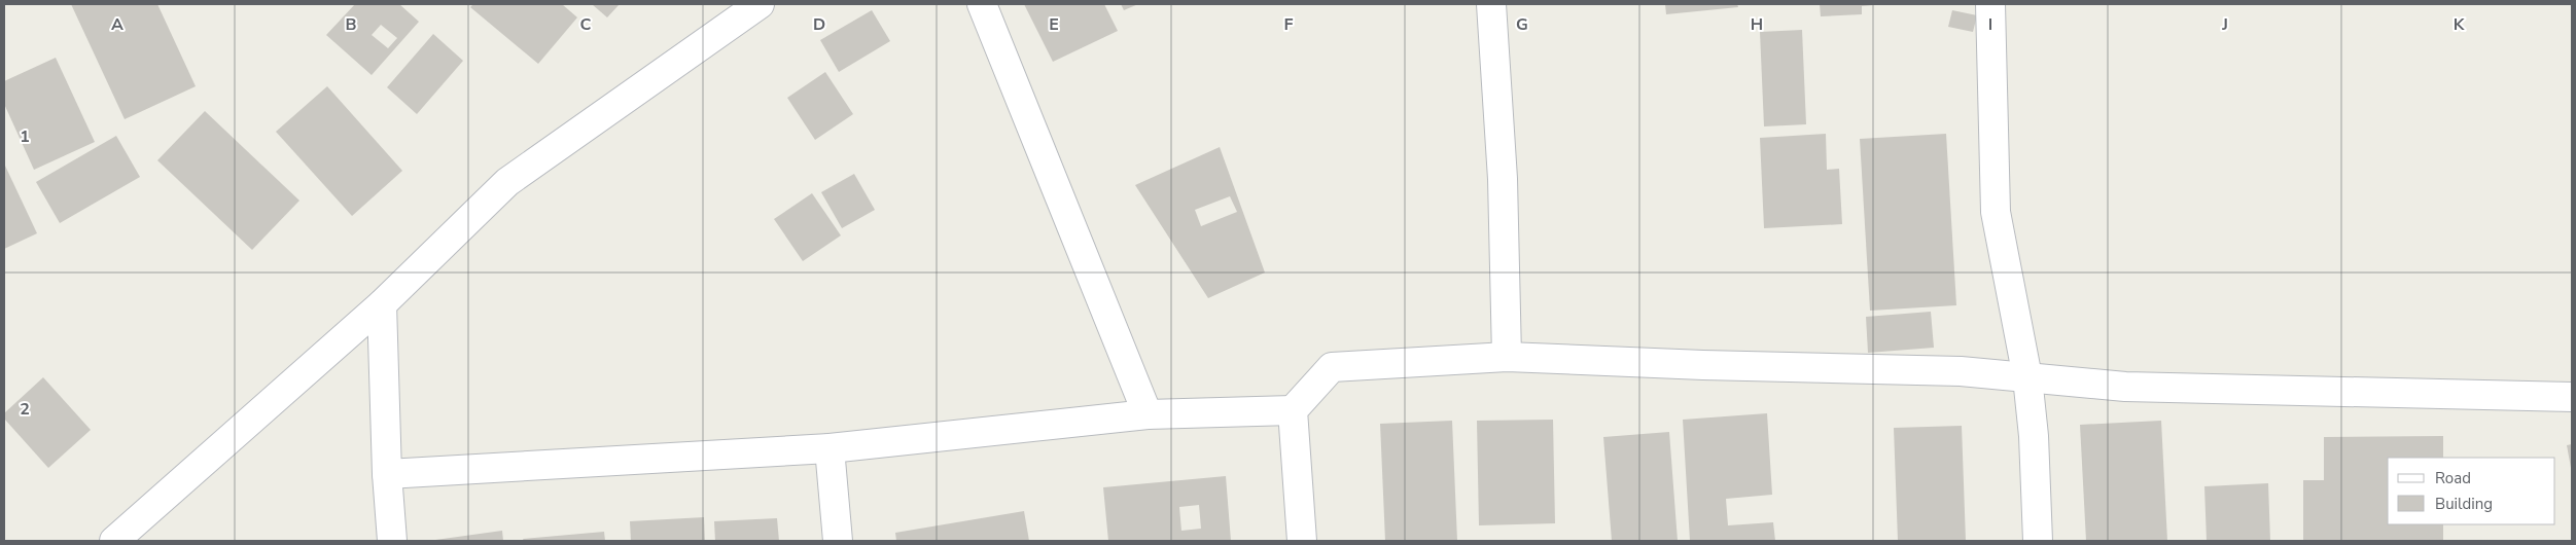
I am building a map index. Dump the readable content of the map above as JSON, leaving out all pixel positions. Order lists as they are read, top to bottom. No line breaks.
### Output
{"legend":["Road","Building"],"grid":{"columns":["A","B","C","D","E","F","G","H","I","J","K"],"rows":["1","2"]}}
